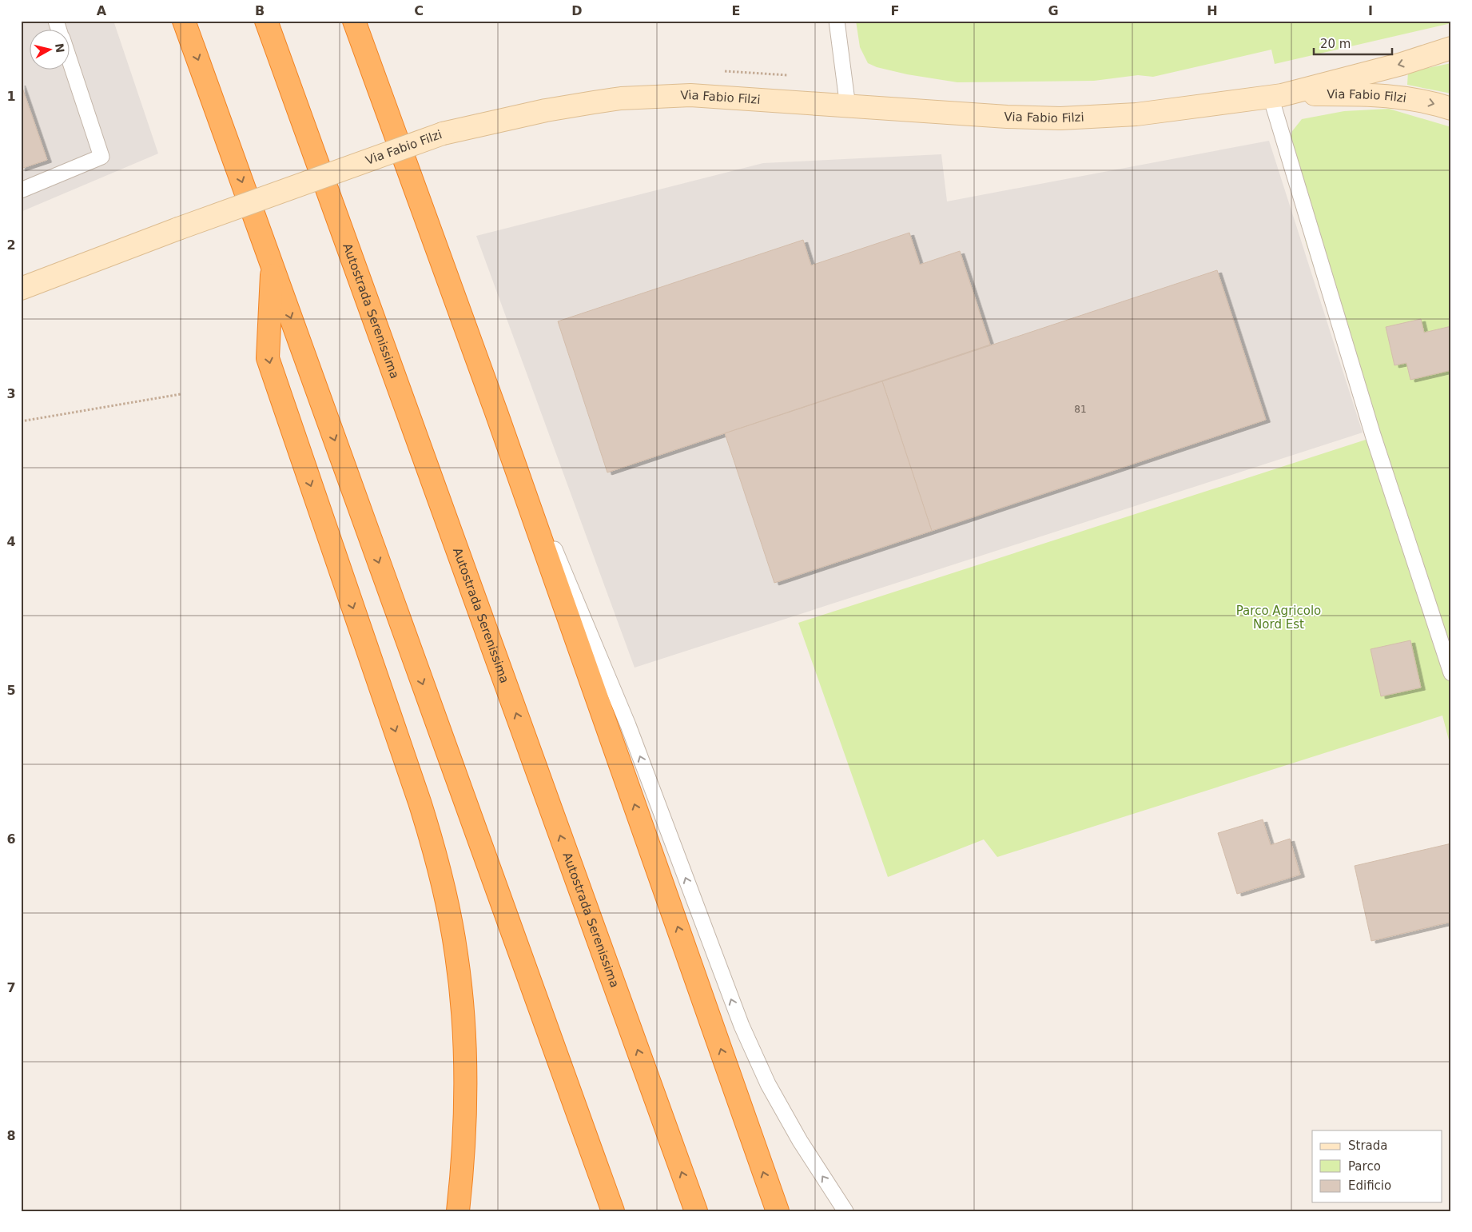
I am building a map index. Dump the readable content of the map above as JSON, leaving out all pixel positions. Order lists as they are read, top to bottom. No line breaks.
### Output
{"streets":{"highway":["Autostrada Serenissima"],"street":["Via Fabio Filzi"]},"parks":["Parco Agricolo Nord Est"],"house_numbers":["81"],"legend":["Strada","Parco","Edificio"],"scale_bar":"20 m","north":"right","grid":{"columns":["A","B","C","D","E","F","G","H","I"],"rows":["1","2","3","4","5","6","7","8"]}}
